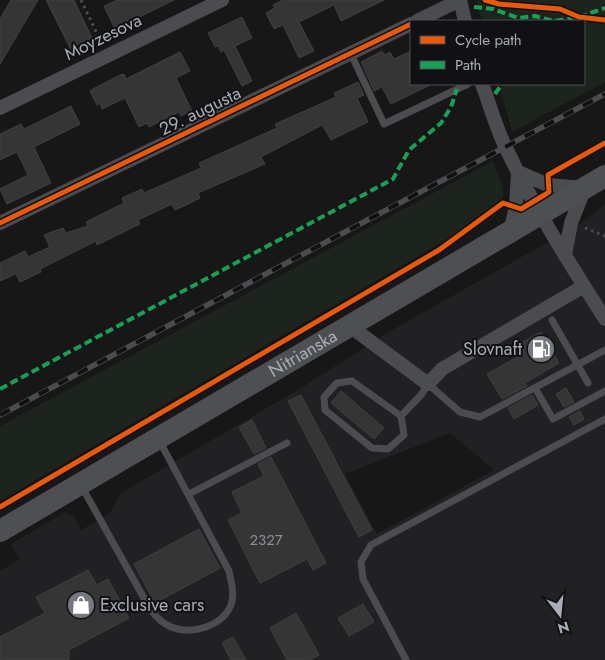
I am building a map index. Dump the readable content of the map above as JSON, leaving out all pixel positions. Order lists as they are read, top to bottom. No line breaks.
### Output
{"streets":{"main road":["Nitrianska"],"street":["Moyzesova","29. augusta"]},"places":{"fuel station":["Slovnaft"],"shop":["Exclusive cars"]},"house_numbers":["2327"],"legend":["Cycle path","Path"],"north":"bottom"}
